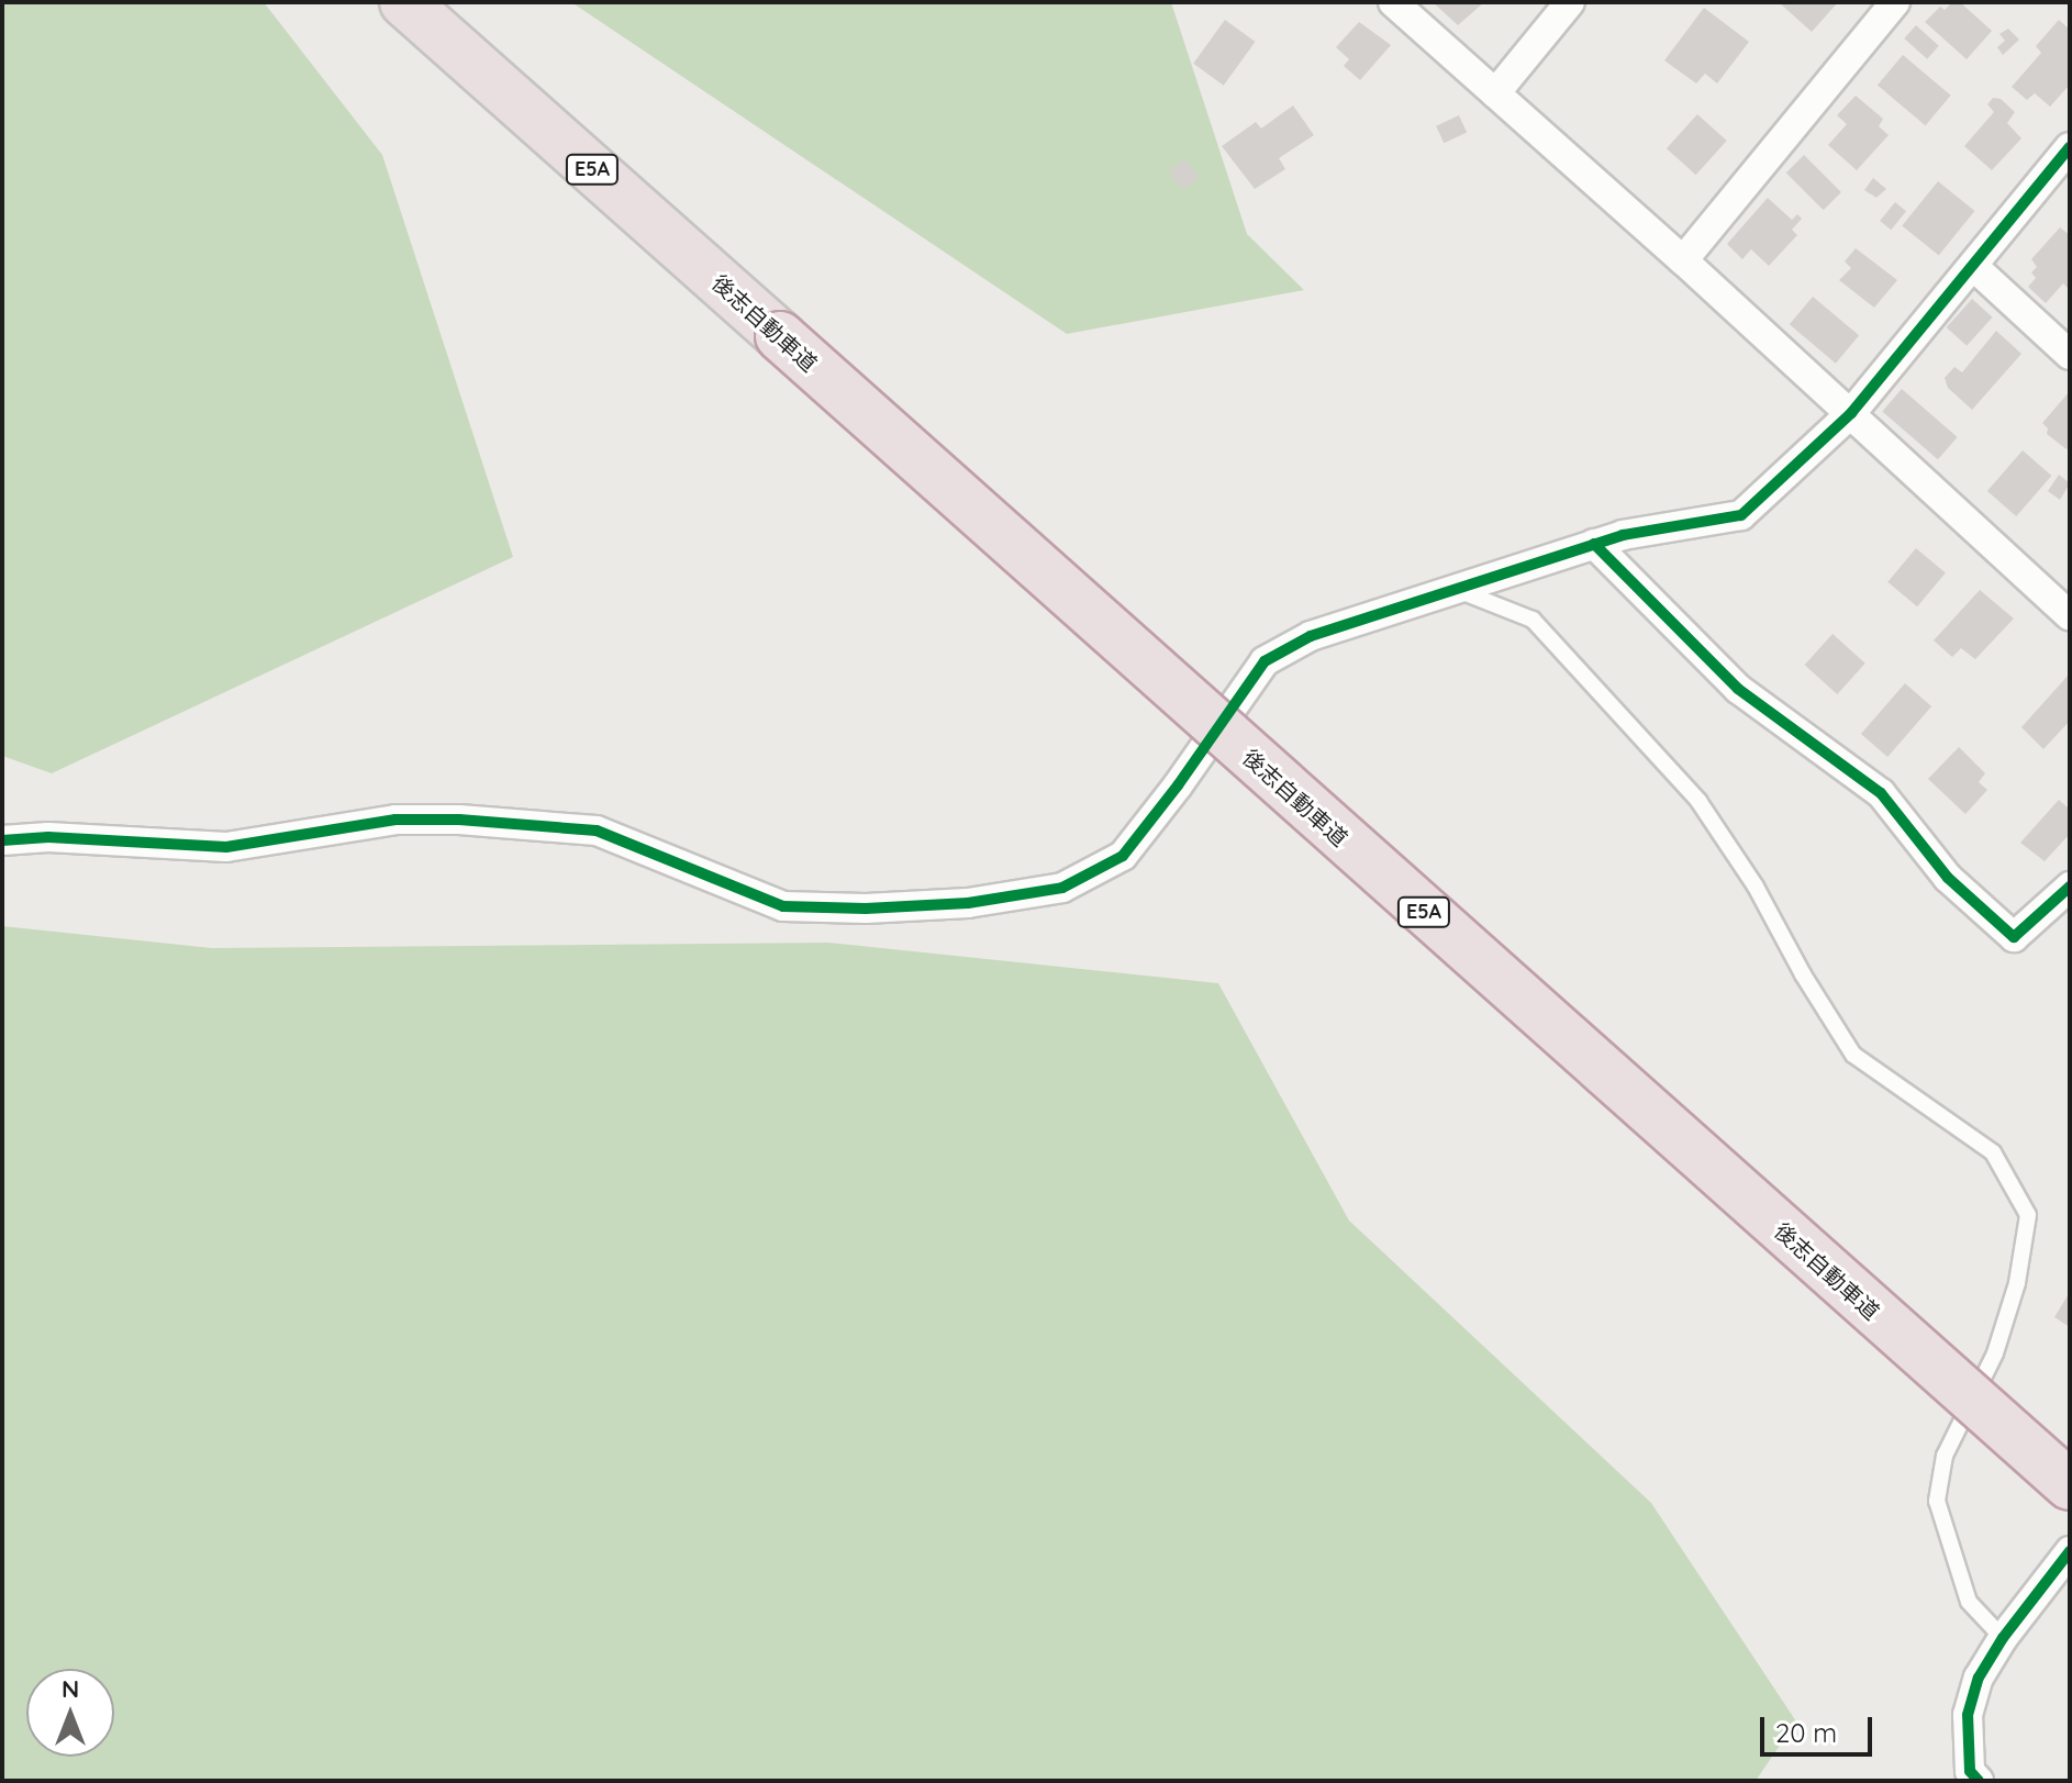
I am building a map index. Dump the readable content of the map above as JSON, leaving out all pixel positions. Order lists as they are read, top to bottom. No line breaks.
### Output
{"streets":{"highway":["E5A","後志自動車道"]},"scale_bar":"20 m","north":"top"}
